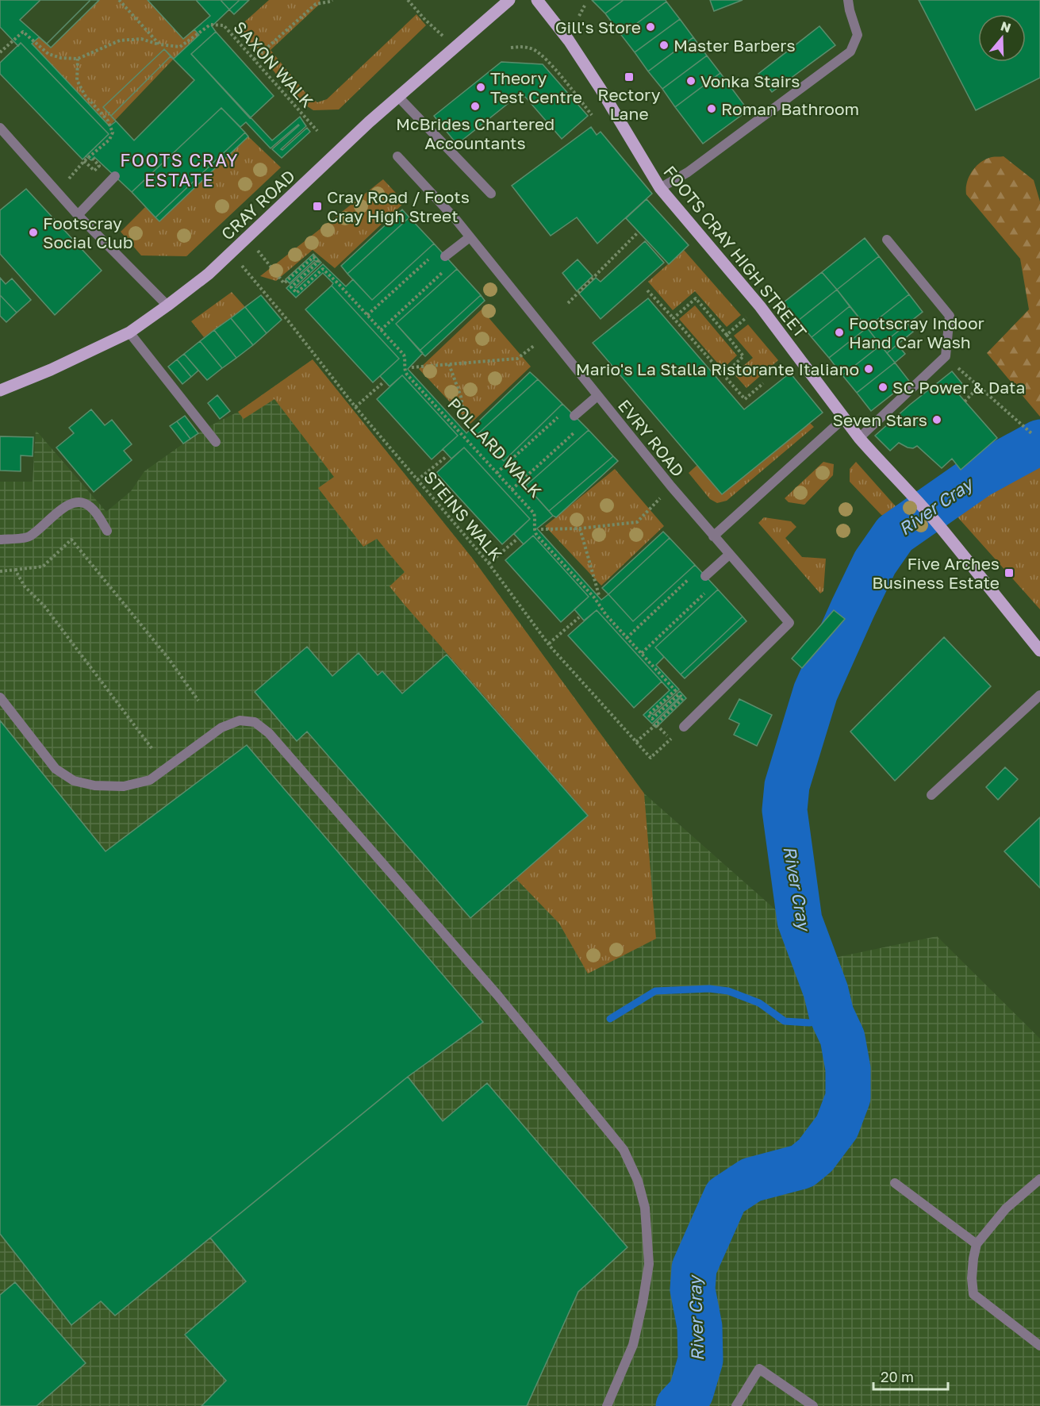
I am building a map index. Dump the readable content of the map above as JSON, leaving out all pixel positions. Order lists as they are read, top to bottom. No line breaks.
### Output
{"streets":{"main road":["CRAY ROAD","FOOTS CRAY HIGH STREET"],"street":["EVRY ROAD"],"path":["SAXON WALK","POLLARD WALK","STEINS WALK"]},"crossings":[["CRAY ROAD","POLLARD WALK"],["CRAY ROAD","STEINS WALK"]],"districts":["FOOTS CRAY ESTATE"],"water":["River Cray"],"places":{"other":["Gill's Store","Master Barbers","Vonka Stairs","Theory Test Centre","McBrides Chartered Accountants","Roman Bathroom","Footscray Social Club","Footscray Indoor Hand Car Wash","Mario's La Stalla Ristorante Italiano","SC Power & Data","Seven Stars"],"transit":["Rectory Lane","Cray Road / Foots Cray High Street","Five Arches Business Estate"]},"scale_bar":"20 m","north":"top"}
